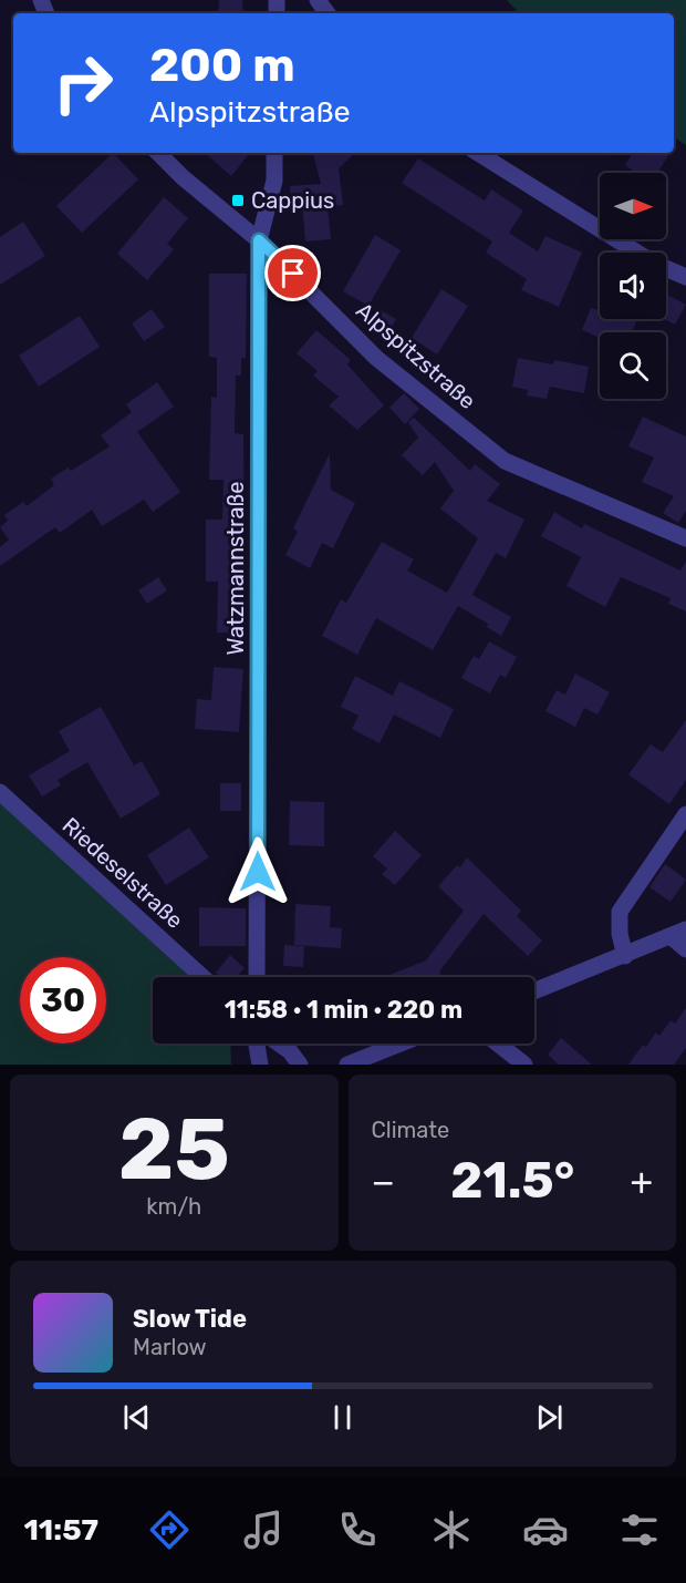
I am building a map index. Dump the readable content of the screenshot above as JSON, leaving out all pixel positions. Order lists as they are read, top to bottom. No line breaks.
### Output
{"streets":{"street":["Alpspitzstraße","Watzmannstraße","Riedeselstraße"]},"crossings":[["Alpspitzstraße","Watzmannstraße"]],"places":{"transit":["Cappius"]},"north":"right","page":{"turn":["200 m","Alpspitzstraße"],"limit":"30","trip":"11:58 · 1 min · 220 m","tile":[["25","km/h"],"Climate"],"heat":["−","21.5°","+"],"song":["Slow Tide","Marlow"],"tabs":"11:57"}}
